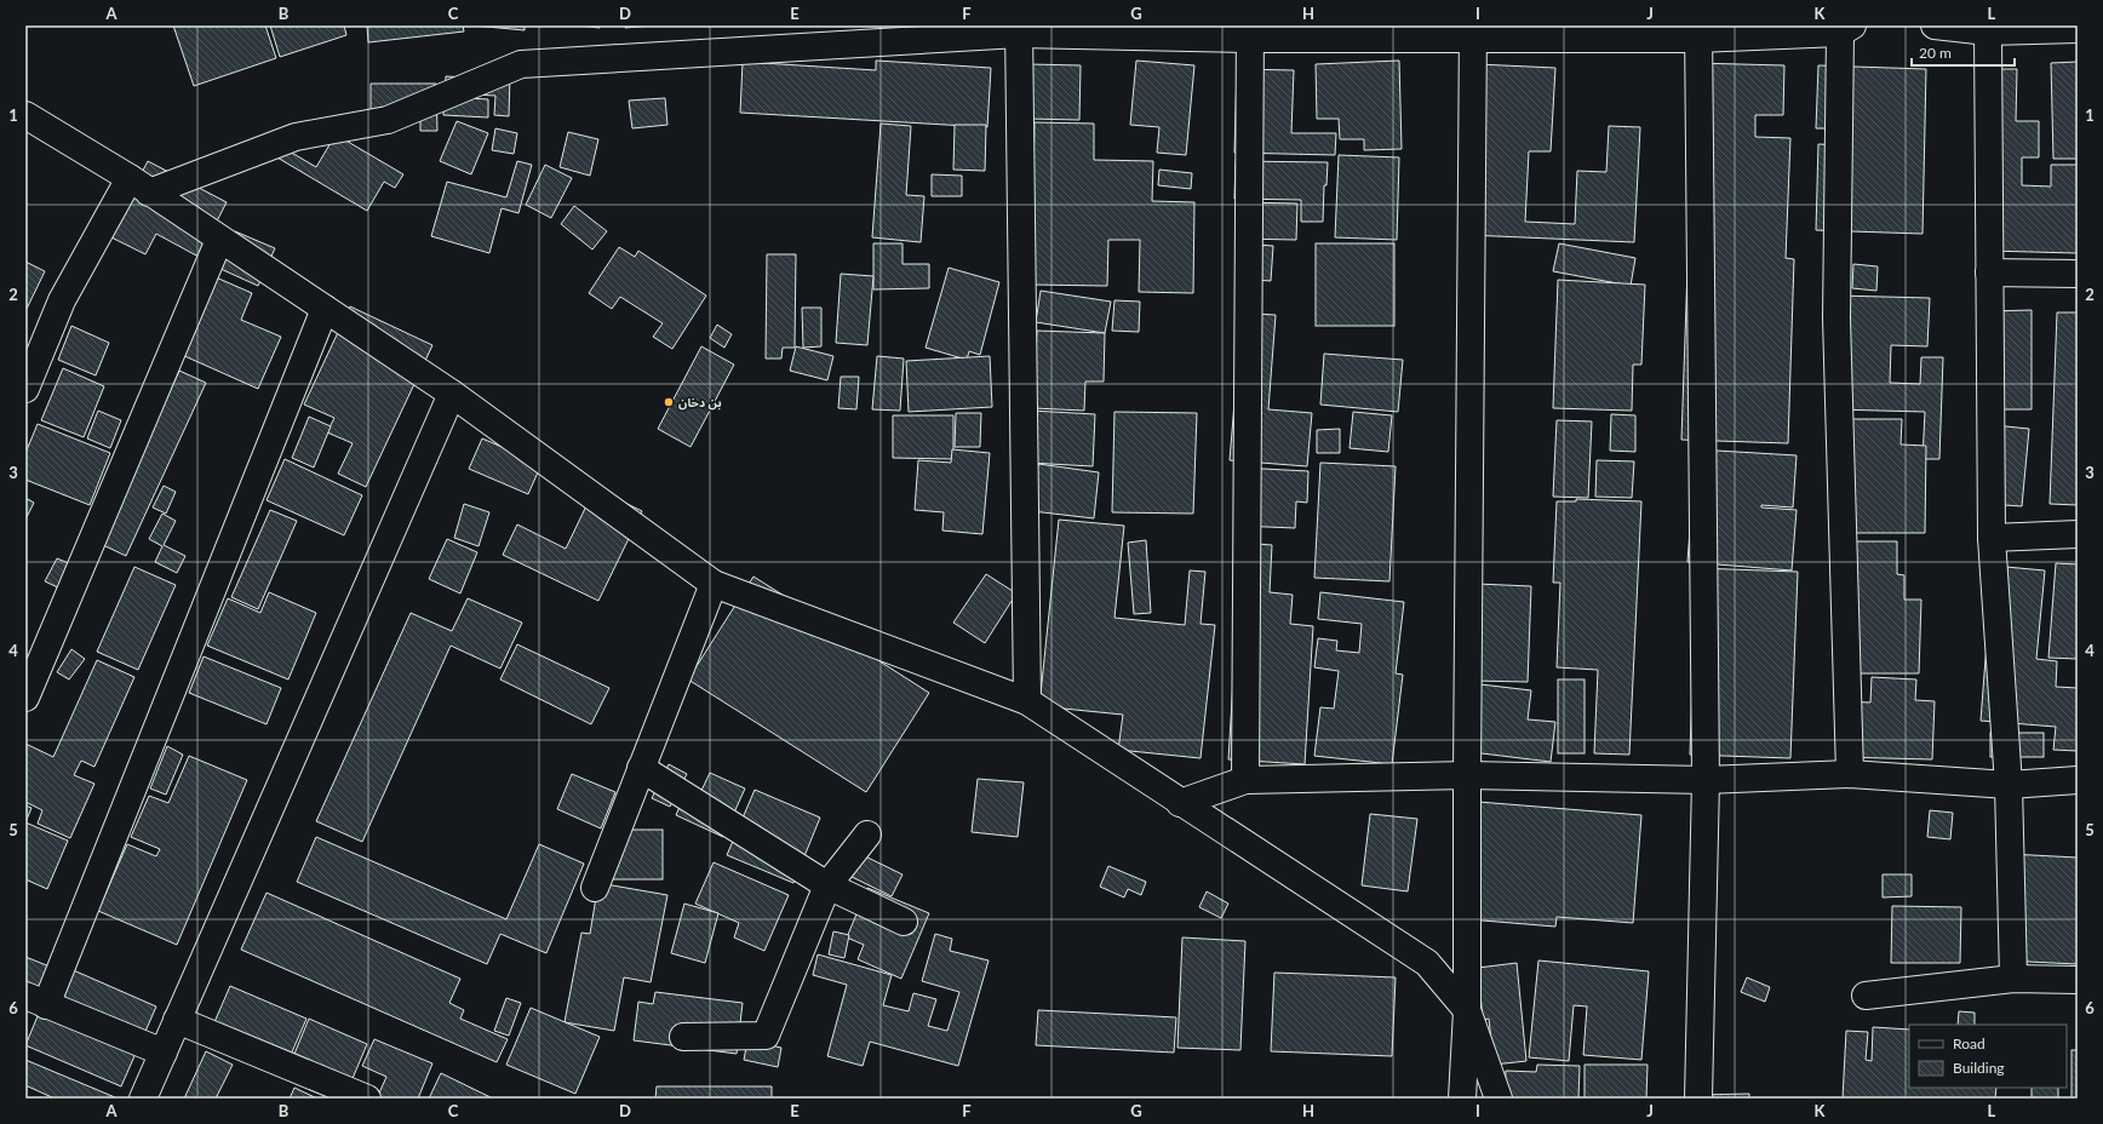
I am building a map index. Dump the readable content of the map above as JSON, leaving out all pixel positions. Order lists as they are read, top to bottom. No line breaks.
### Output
{"places":["بن دخان"],"legend":["Road","Building"],"scale_bar":"20 m","grid":{"columns":["A","B","C","D","E","F","G","H","I","J","K","L"],"rows":["1","2","3","4","5","6"]}}
